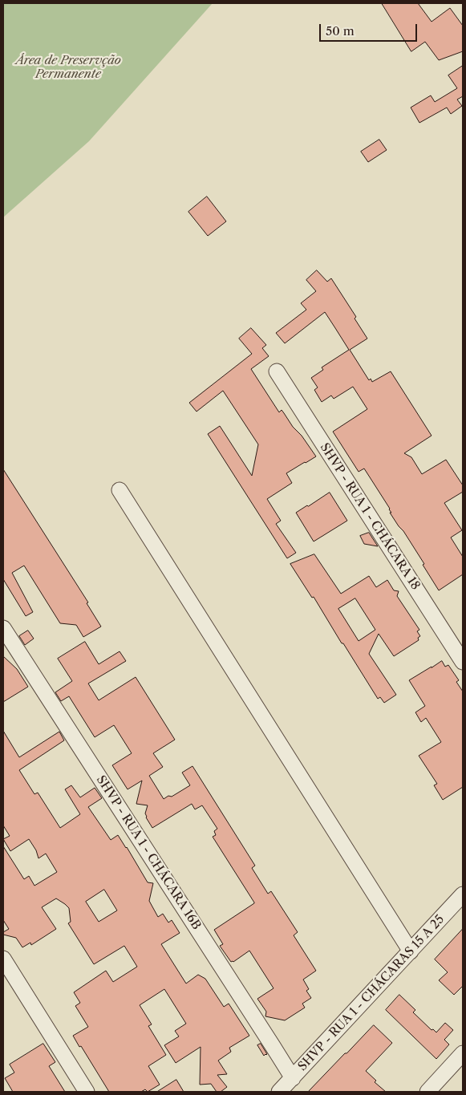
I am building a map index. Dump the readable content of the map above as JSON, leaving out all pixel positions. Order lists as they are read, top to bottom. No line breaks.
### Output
{"streets":{"street":["SHVP - RUA 1 - CHÁCARA 18","SHVP - RUA 1 - CHÁCARA 16B","SHVP - RUA 1 - CHÁCARAS 15 A 25"]},"crossings":[["SHVP - RUA 1 - CHÁCARA 16B","SHVP - RUA 1 - CHÁCARAS 15 A 25"]],"parks":["Área de Preservção Permanente"],"scale_bar":"50 m"}
